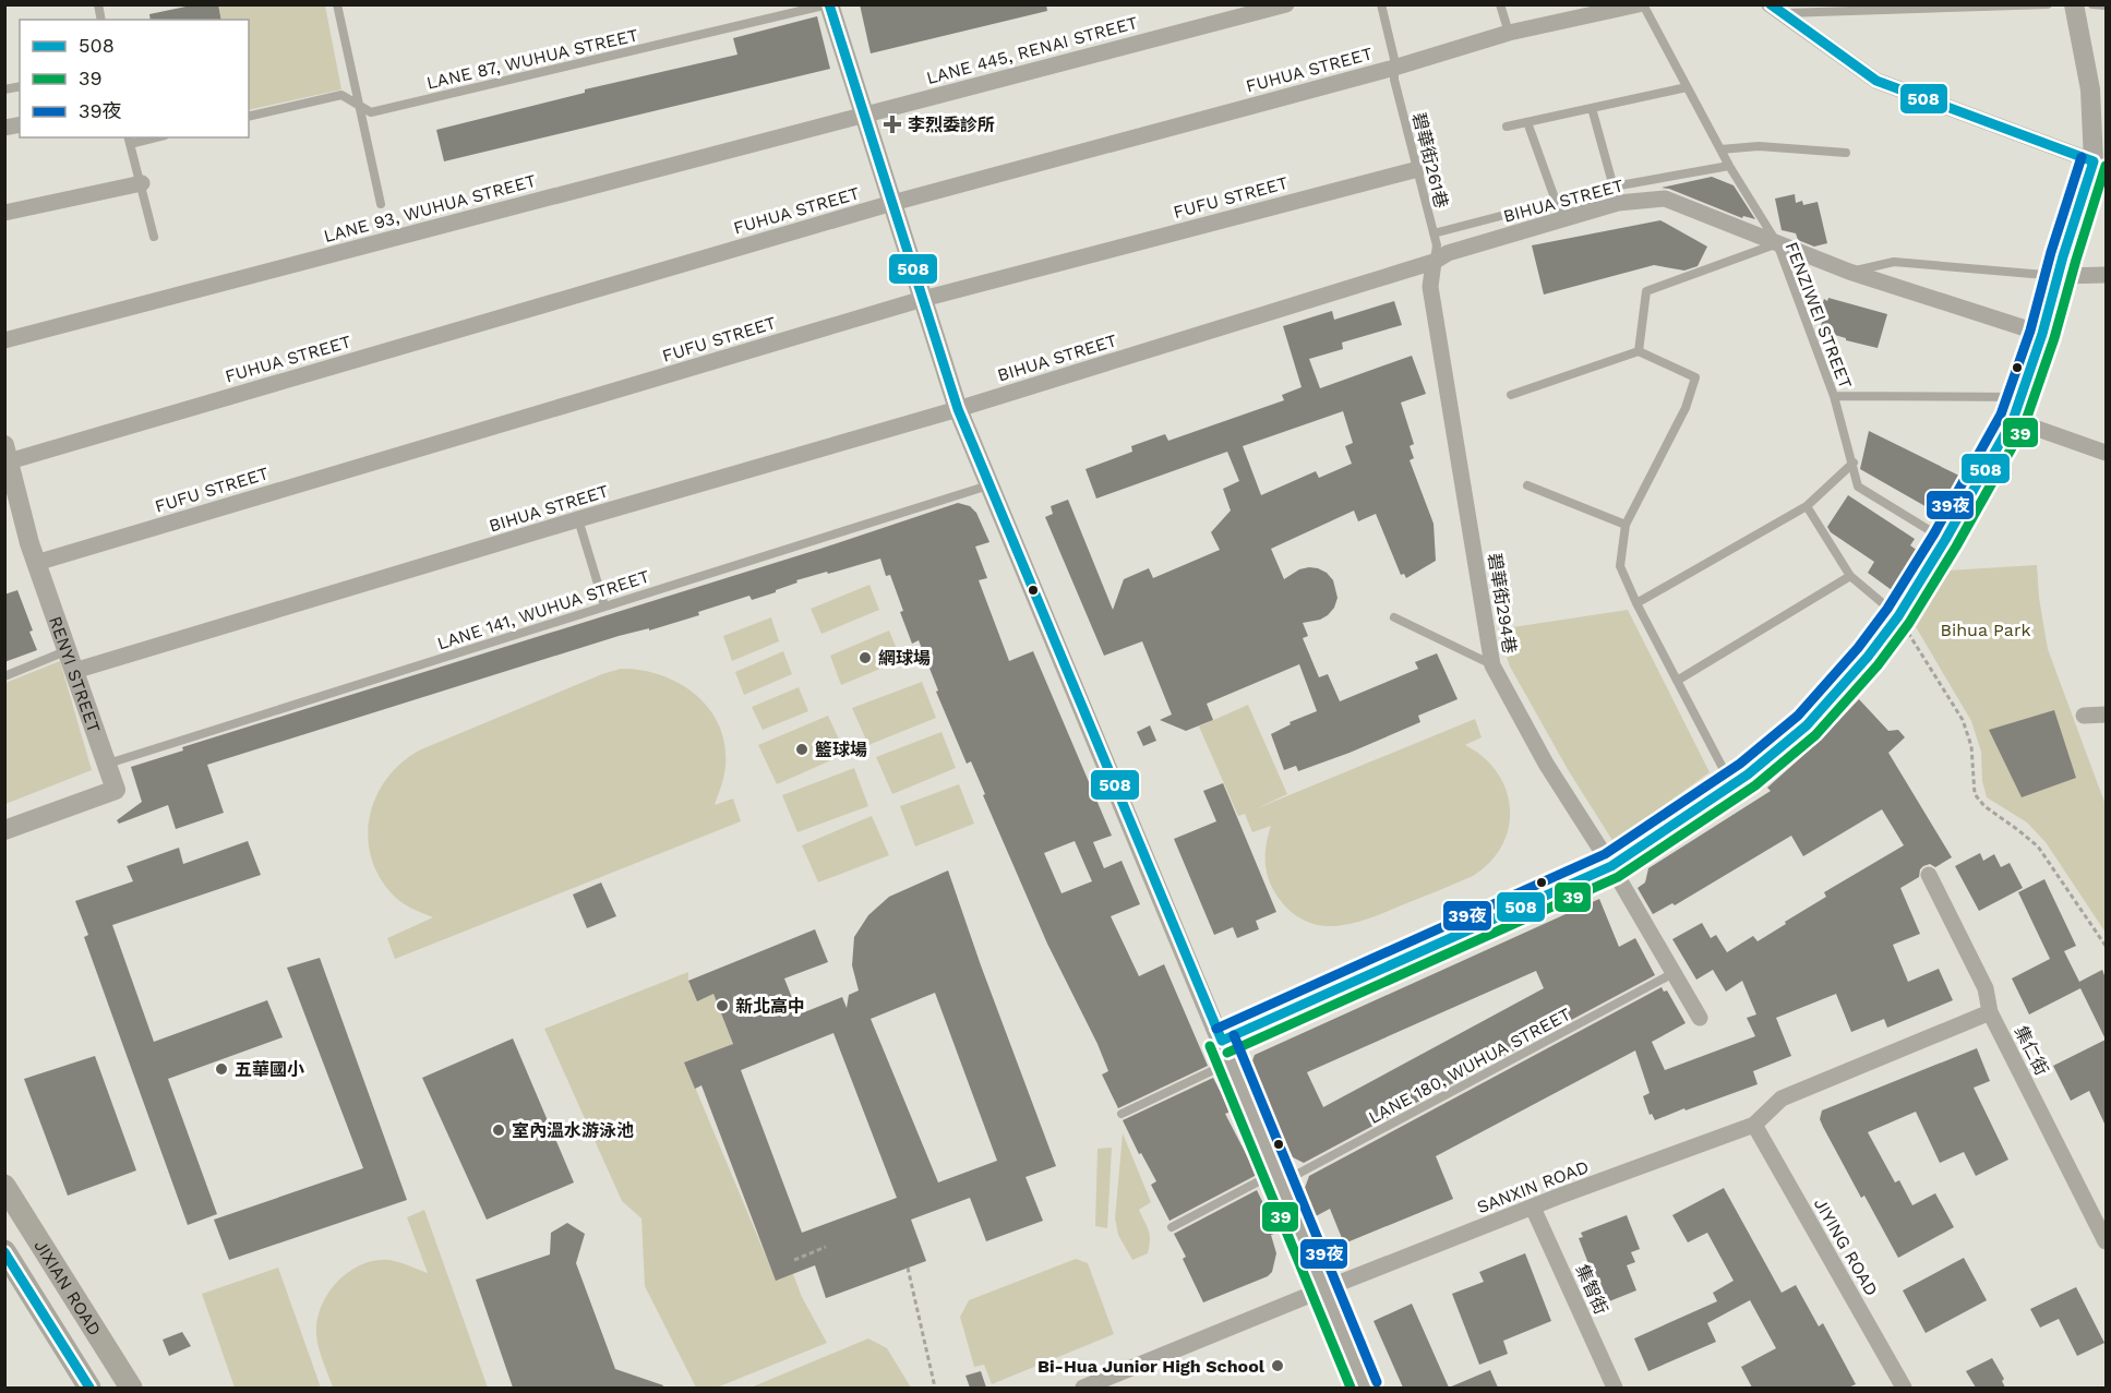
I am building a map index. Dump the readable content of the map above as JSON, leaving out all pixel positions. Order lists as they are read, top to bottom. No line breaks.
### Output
{"streets":{"main road":["JIXIAN ROAD"],"street":["LANE 445, RENAI STREET","FUHUA STREET","FUFU STREET","BIHUA STREET","LANE 93, WUHUA STREET","碧華街294巷","RENYI STREET","集仁街","SANXIN ROAD","JIYING ROAD","集智街"],"lane":["LANE 87, WUHUA STREET","碧華街261巷","FENZIWEI STREET","LANE 141, WUHUA STREET","LANE 180, WUHUA STREET"]},"crossings":[["LANE 445, RENAI STREET","LANE 93, WUHUA STREET"],["FUHUA STREET","碧華街261巷"],["FUHUA STREET","FENZIWEI STREET"],["FUHUA STREET","RENYI STREET"],["碧華街261巷","FUFU STREET"],["碧華街261巷","BIHUA STREET"],["碧華街261巷","碧華街294巷"],["FUFU STREET","RENYI STREET"],["BIHUA STREET","FENZIWEI STREET"],["BIHUA STREET","碧華街294巷"],["BIHUA STREET","RENYI STREET"],["碧華街294巷","LANE 180, WUHUA STREET"],["LANE 141, WUHUA STREET","RENYI STREET"],["集仁街","SANXIN ROAD"],["SANXIN ROAD","JIYING ROAD"],["SANXIN ROAD","集智街"]],"parks":["Bihua Park"],"places":{"health":["李烈委診所"],"other":["網球場","籃球場","新北高中","五華國小","室內溫水游泳池","Bi-Hua Junior High School"]},"lines":["transit line 508","transit line 39夜","transit line 39"],"legend":["508","39","39夜"]}
